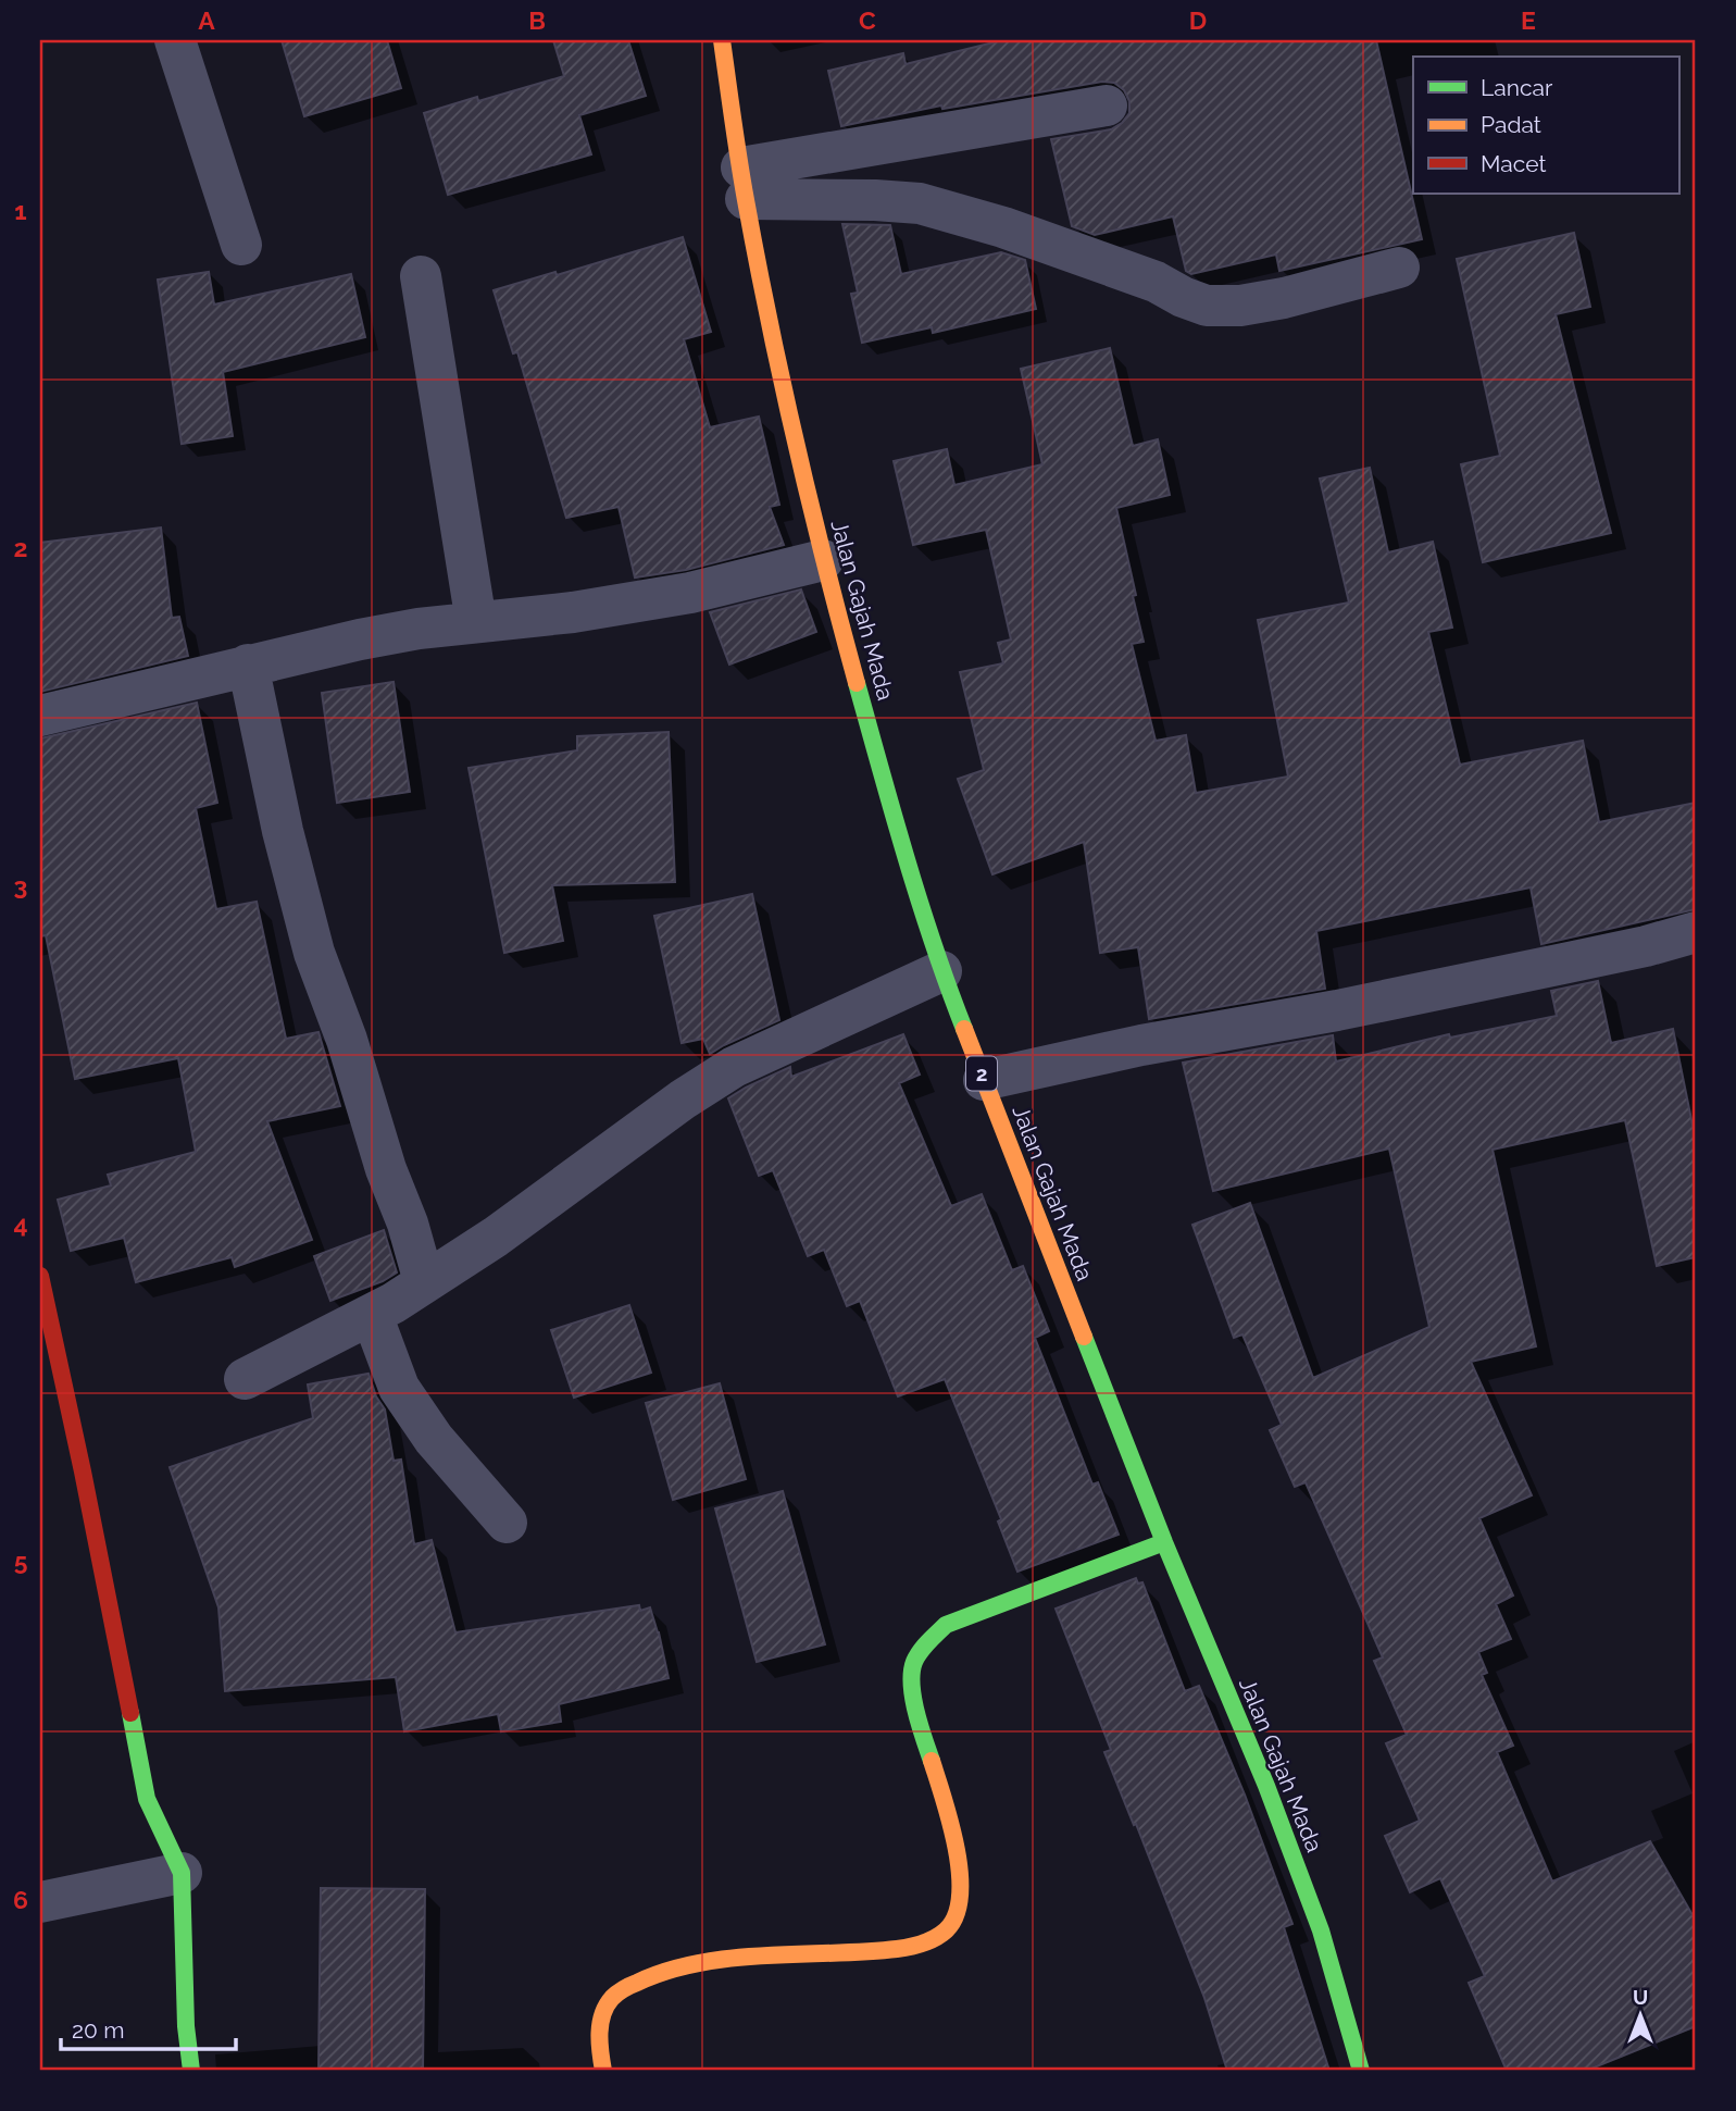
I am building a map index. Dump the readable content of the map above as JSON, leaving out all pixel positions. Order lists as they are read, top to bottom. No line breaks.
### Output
{"streets":{"main road":["Jalan Gajah Mada","2"]},"legend":["Lancar","Padat","Macet"],"scale_bar":"20 m","north":"top","grid":{"columns":["A","B","C","D","E"],"rows":["1","2","3","4","5","6"]}}
